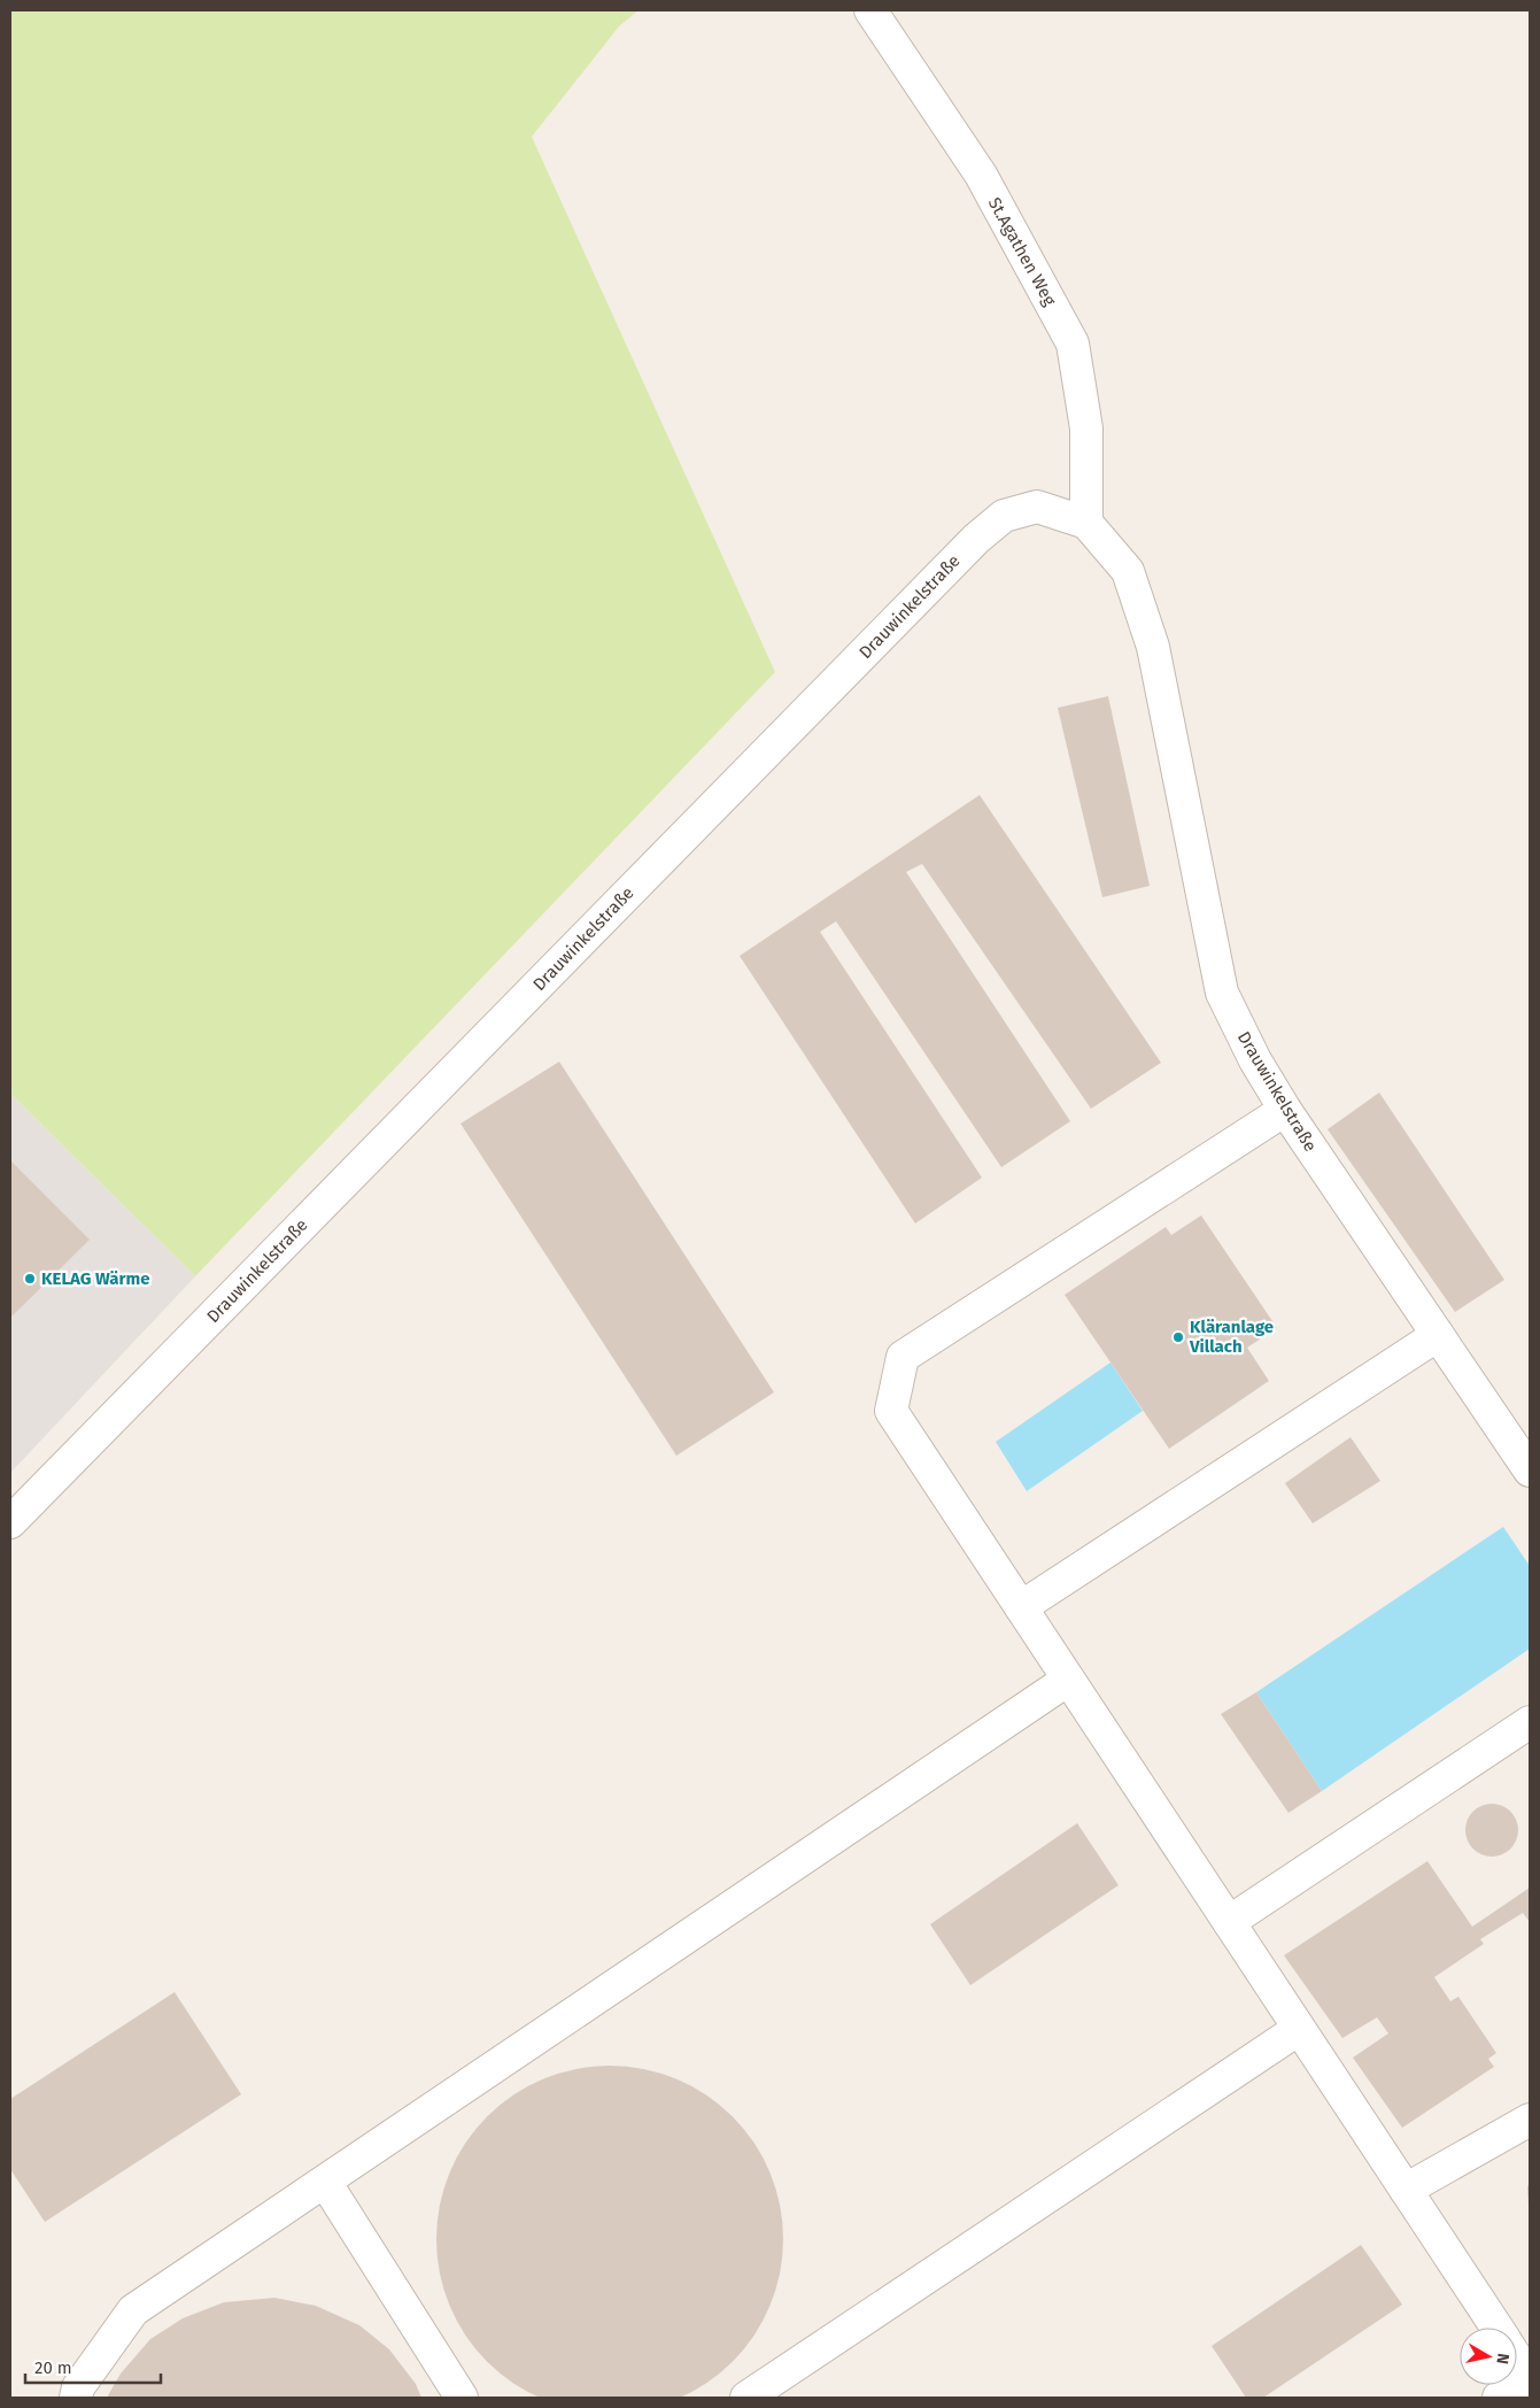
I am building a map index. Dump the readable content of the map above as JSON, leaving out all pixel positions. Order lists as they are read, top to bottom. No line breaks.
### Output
{"streets":{"street":["St.Agathen Weg","Drauwinkelstraße"]},"crossings":[["St.Agathen Weg","Drauwinkelstraße"]],"places":["KELAG Wärme","Kläranlage Villach"],"scale_bar":"20 m","north":"right"}
